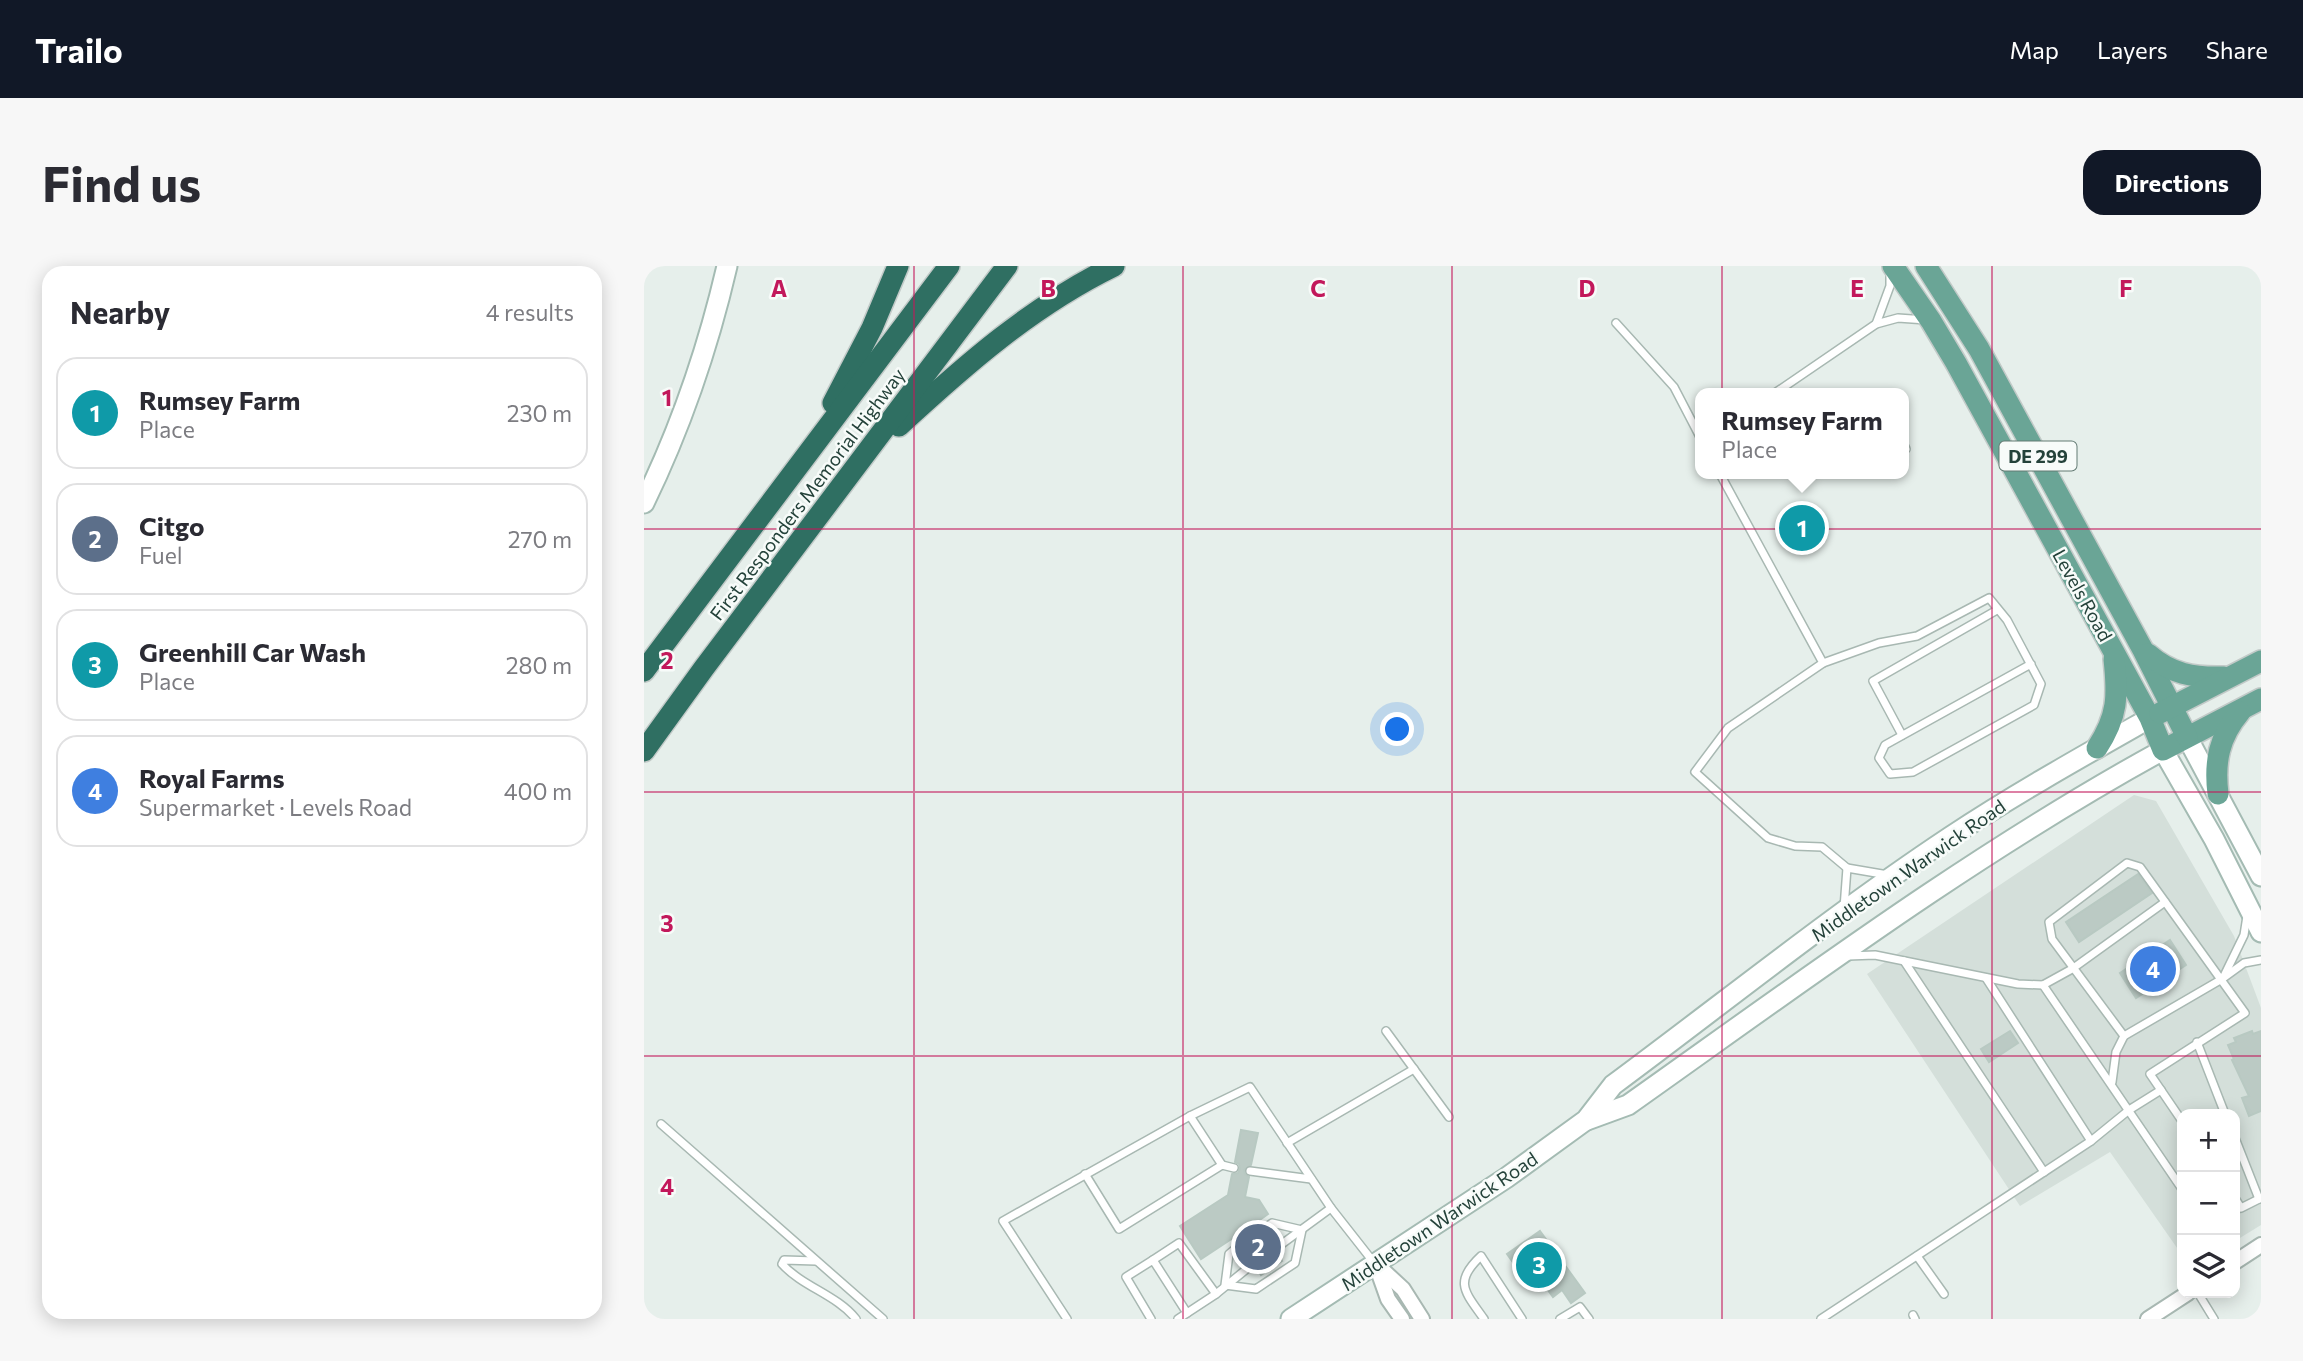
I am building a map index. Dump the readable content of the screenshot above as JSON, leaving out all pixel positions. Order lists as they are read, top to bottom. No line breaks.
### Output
{"streets":{"highway":["First Responders Memorial Highway"],"main road":["DE 299","Levels Road","Middletown Warwick Road"]},"crossings":[["DE 299","Levels Road"],["DE 299","Middletown Warwick Road"],["Levels Road","Middletown Warwick Road"]],"page":{"header":"Trailo","nav":["Map","Layers","Share"],"buttons":"Directions","title":"Find us","heading":["Nearby","4 results"],"list":[{"mark":"1","name":"Rumsey Farm","note":"Place","value":"230 m"},{"mark":"2","name":"Citgo","note":"Fuel","value":"270 m"},{"mark":"3","name":"Greenhill Car Wash","note":"Place","value":"280 m"},{"mark":"4","name":"Royal Farms","note":"Supermarket · Levels Road","value":"400 m"}],"popup":["Rumsey Farm","Place"],"pins":["1","4","2","3"],"map_buttons":["+","−"]},"grid":{"columns":["A","B","C","D","E","F"],"rows":["1","2","3","4"]}}
